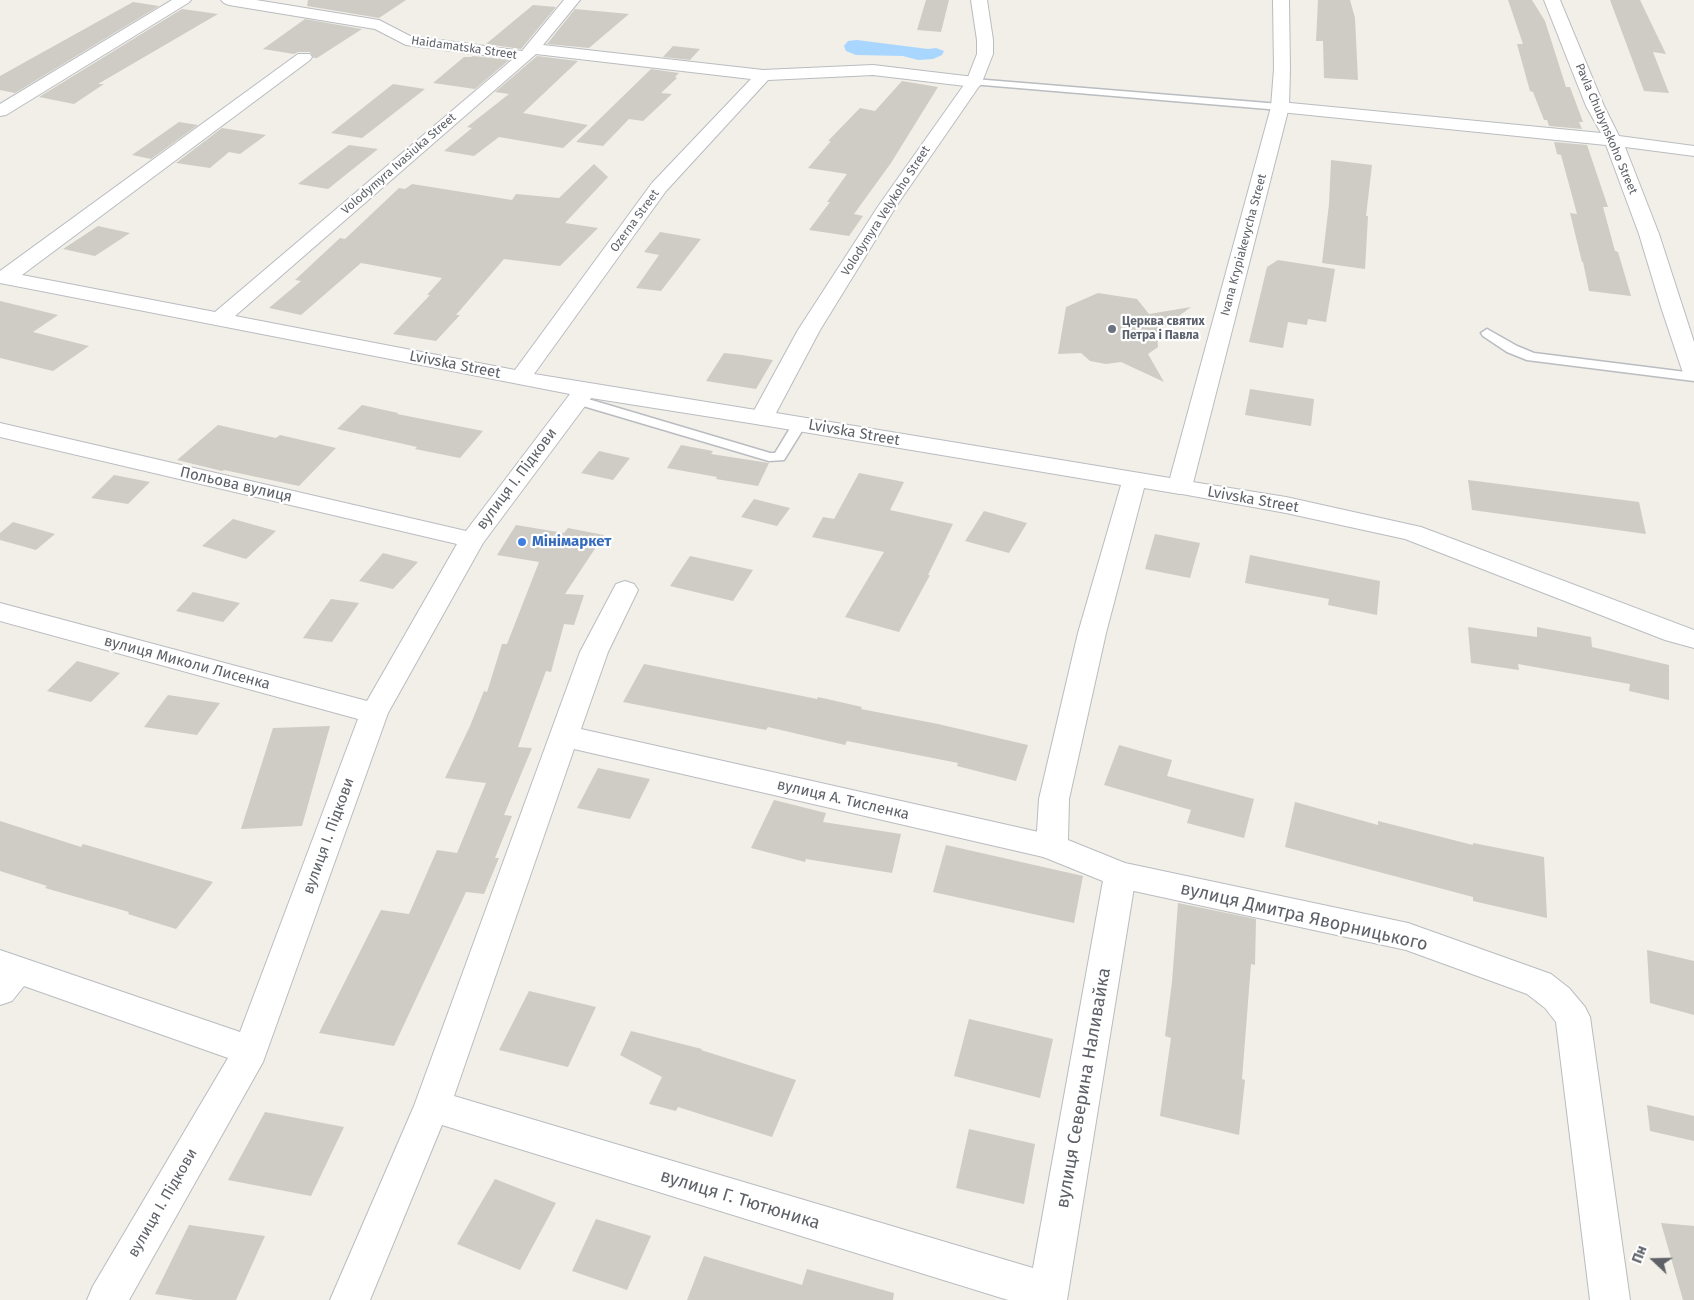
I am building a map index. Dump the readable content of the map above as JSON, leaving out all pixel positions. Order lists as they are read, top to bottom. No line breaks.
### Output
{"streets":{"street":["Haidamatska Street","Pavla Chubynskoho Street","Volodymyra Ivasiuka Street","Volodymyra Velykoho Street","Ozerna Street","Ivana Krypiakevycha Street","Lvivska Street","вулиця І. Підкови","Польова вулиця","вулиця Миколи Лисенка","вулиця А. Тисленка","вулиця Дмитра Яворницького","вулиця Северина Наливайка","вулиця Г. Тютюника"]},"crossings":[["Haidamatska Street","Volodymyra Ivasiuka Street"],["Haidamatska Street","Volodymyra Velykoho Street"],["Haidamatska Street","Ozerna Street"],["Volodymyra Ivasiuka Street","Lvivska Street"],["Volodymyra Velykoho Street","Lvivska Street"],["Ozerna Street","Lvivska Street"],["Ivana Krypiakevycha Street","Lvivska Street"],["Lvivska Street","вулиця І. Підкови"],["вулиця І. Підкови","Польова вулиця"],["вулиця І. Підкови","вулиця Миколи Лисенка"],["вулиця А. Тисленка","вулиця Дмитра Яворницького"],["вулиця А. Тисленка","вулиця Северина Наливайка"],["вулиця Дмитра Яворницького","вулиця Северина Наливайка"],["вулиця Северина Наливайка","вулиця Г. Тютюника"]],"places":["Церква святих Петра і Павла","Мінімаркет"],"north":"left"}
